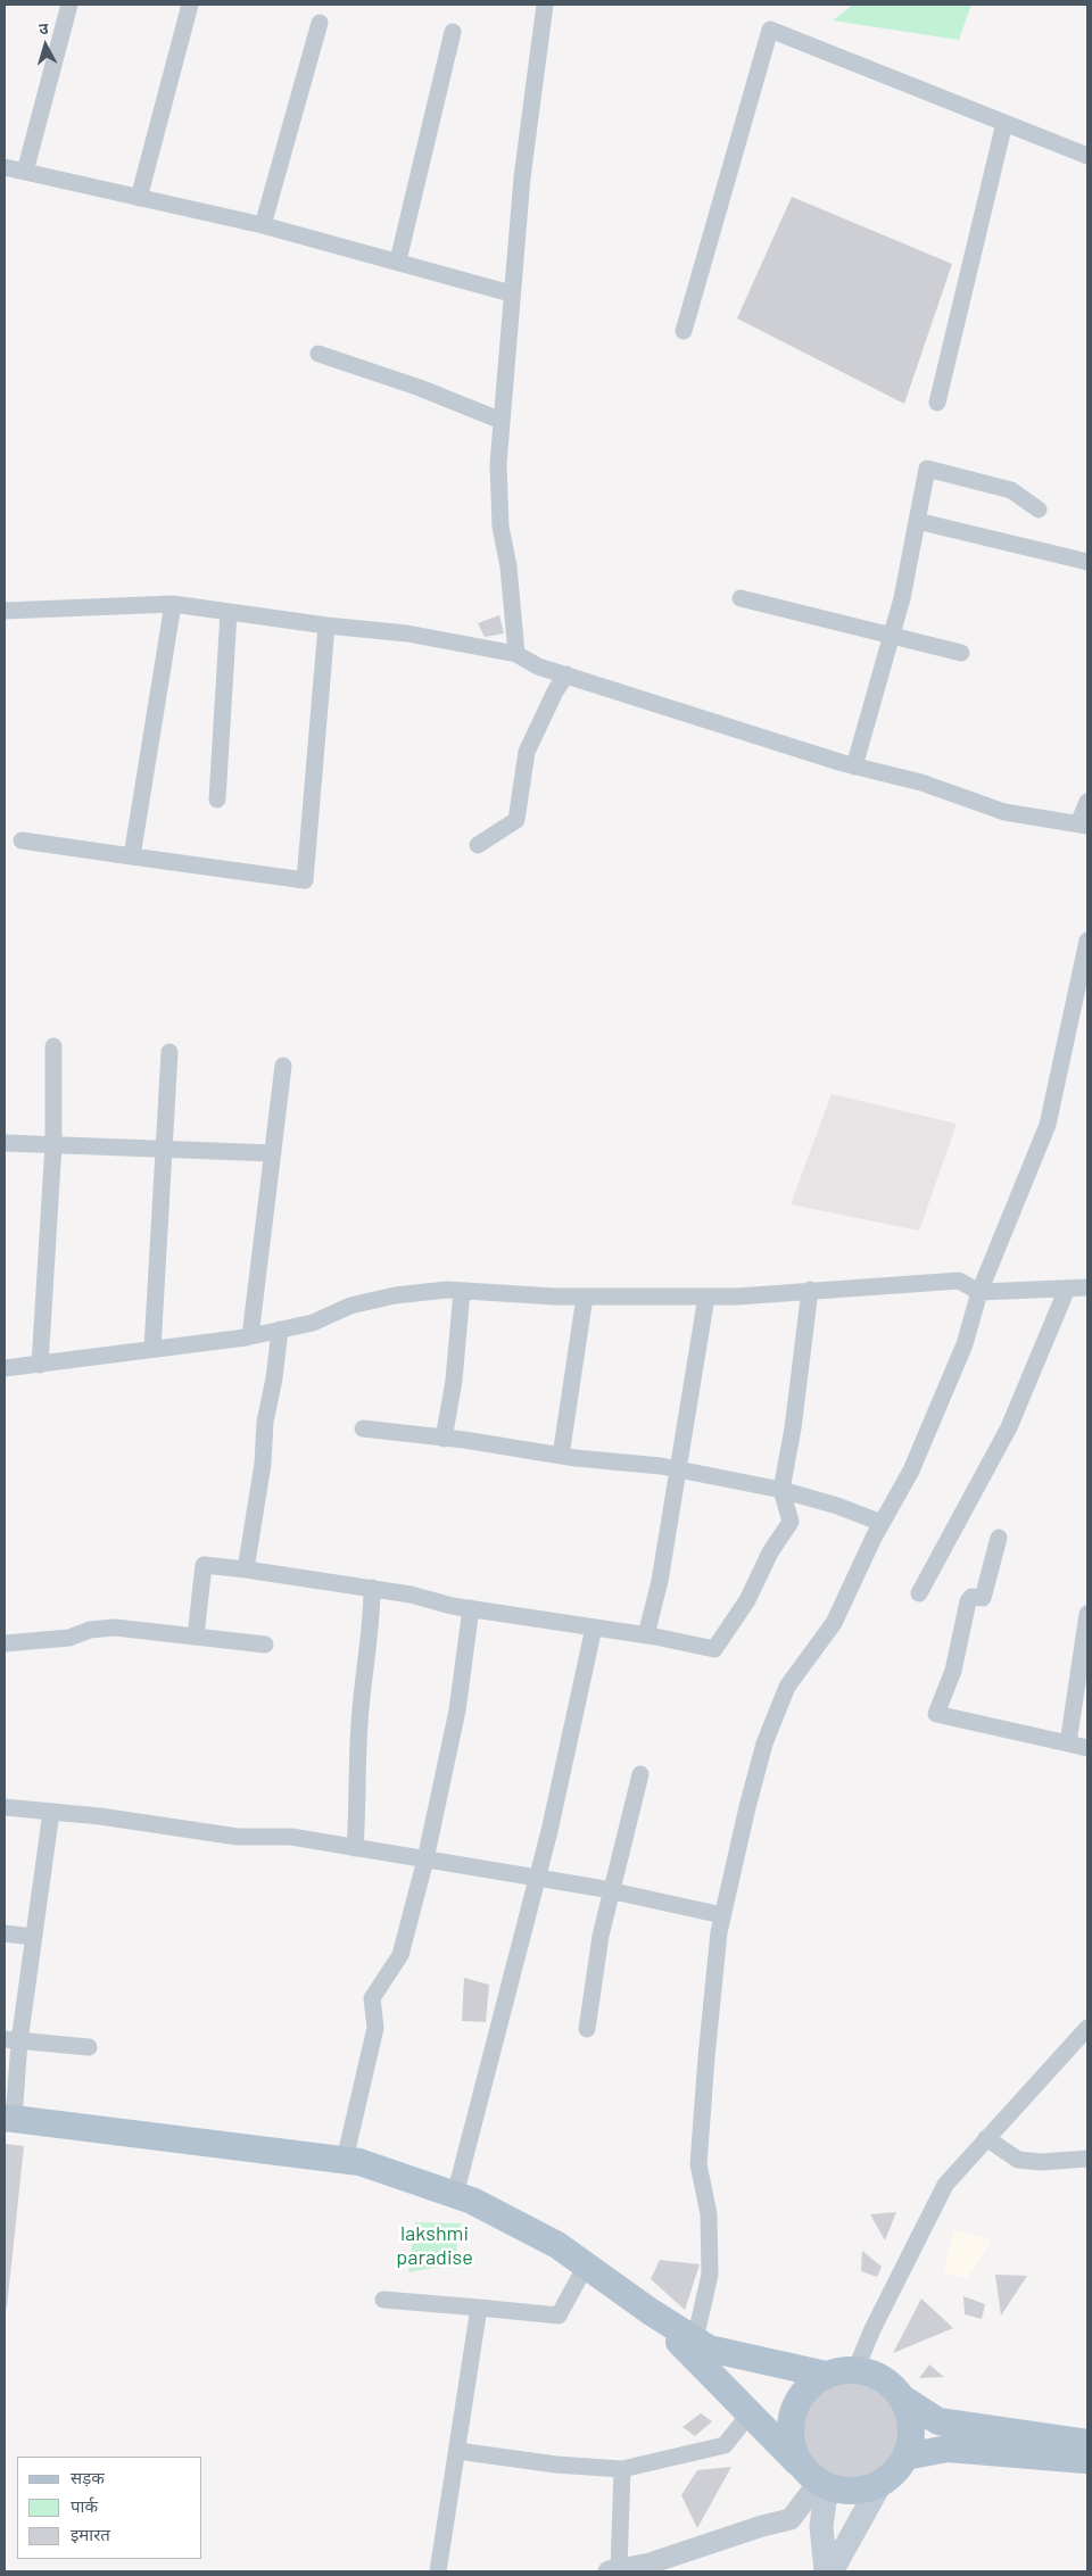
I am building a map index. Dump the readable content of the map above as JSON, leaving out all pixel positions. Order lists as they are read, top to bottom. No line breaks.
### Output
{"parks":["lakshmi paradise"],"legend":["सड़क","पार्क","इमारत"],"north":"top"}
